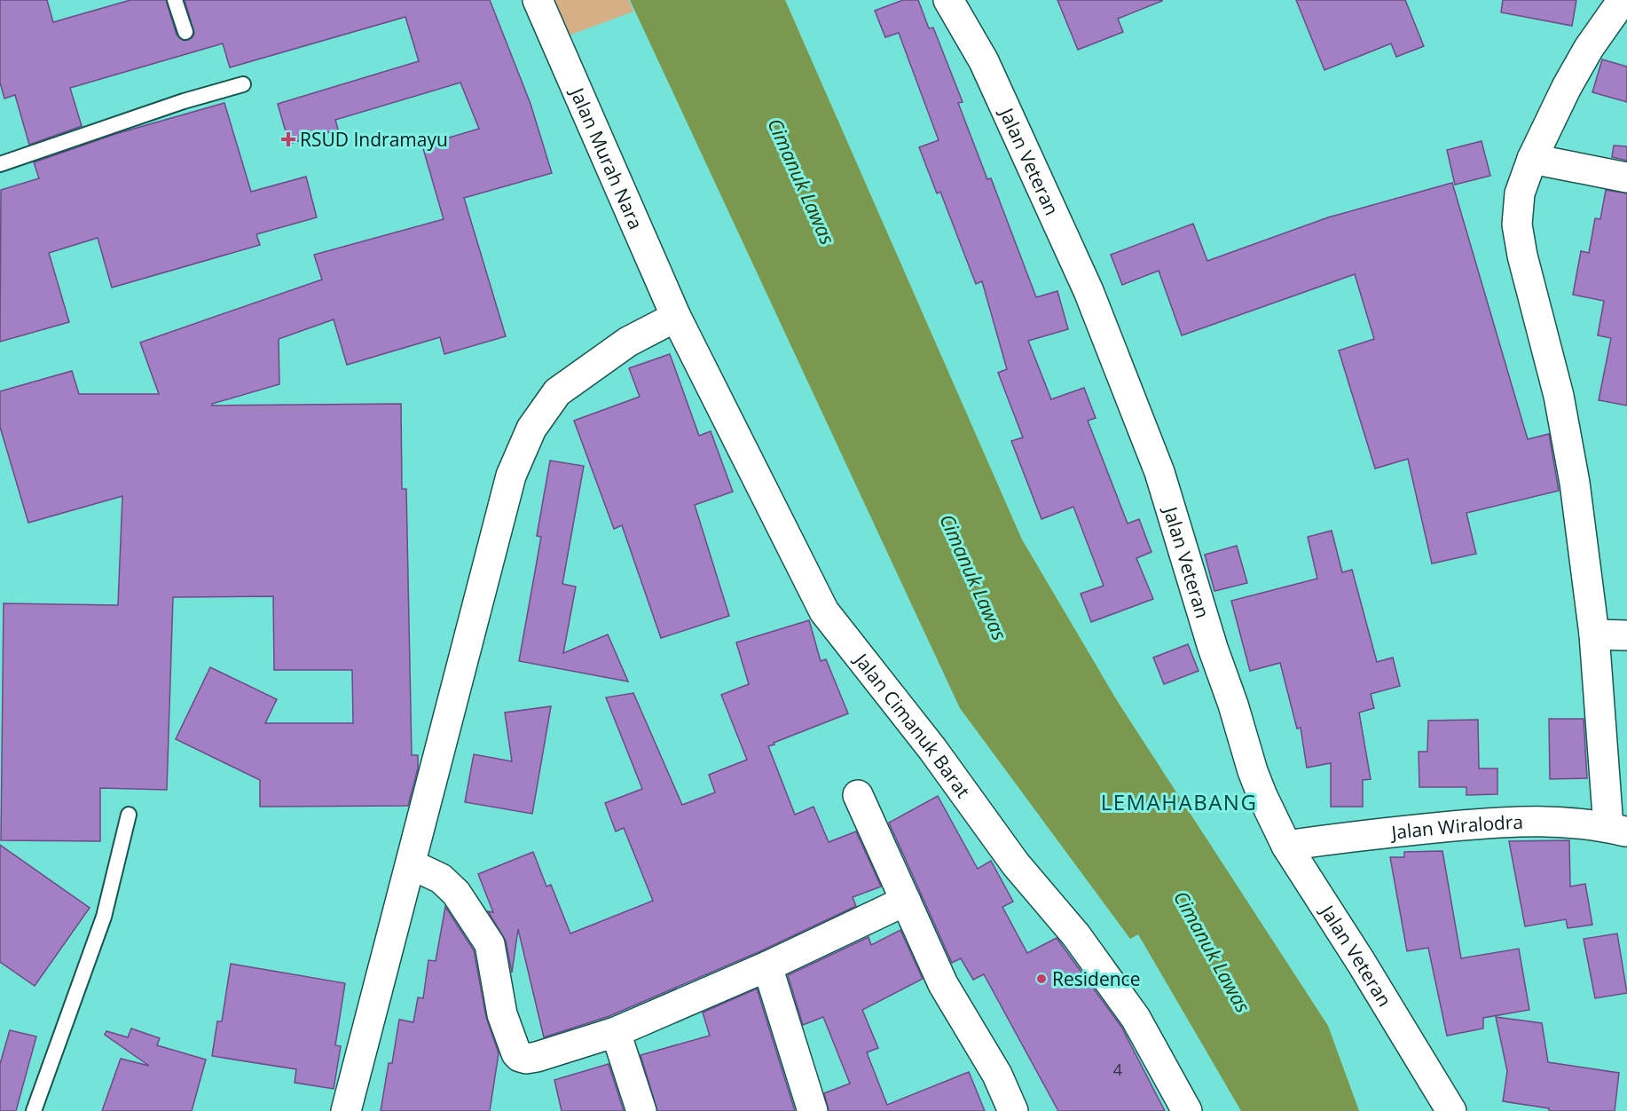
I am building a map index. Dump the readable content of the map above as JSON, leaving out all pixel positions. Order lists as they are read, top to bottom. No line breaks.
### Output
{"streets":{"street":["Jalan Murah Nara","Jalan Veteran","Jalan Cimanuk Barat","Jalan Wiralodra"]},"crossings":[["Jalan Murah Nara","Jalan Cimanuk Barat"],["Jalan Veteran","Jalan Wiralodra"]],"districts":["LEMAHABANG"],"water":["Cimanuk Lawas"],"places":{"health":["RSUD Indramayu"],"other":["Residence"]},"house_numbers":["4"]}
